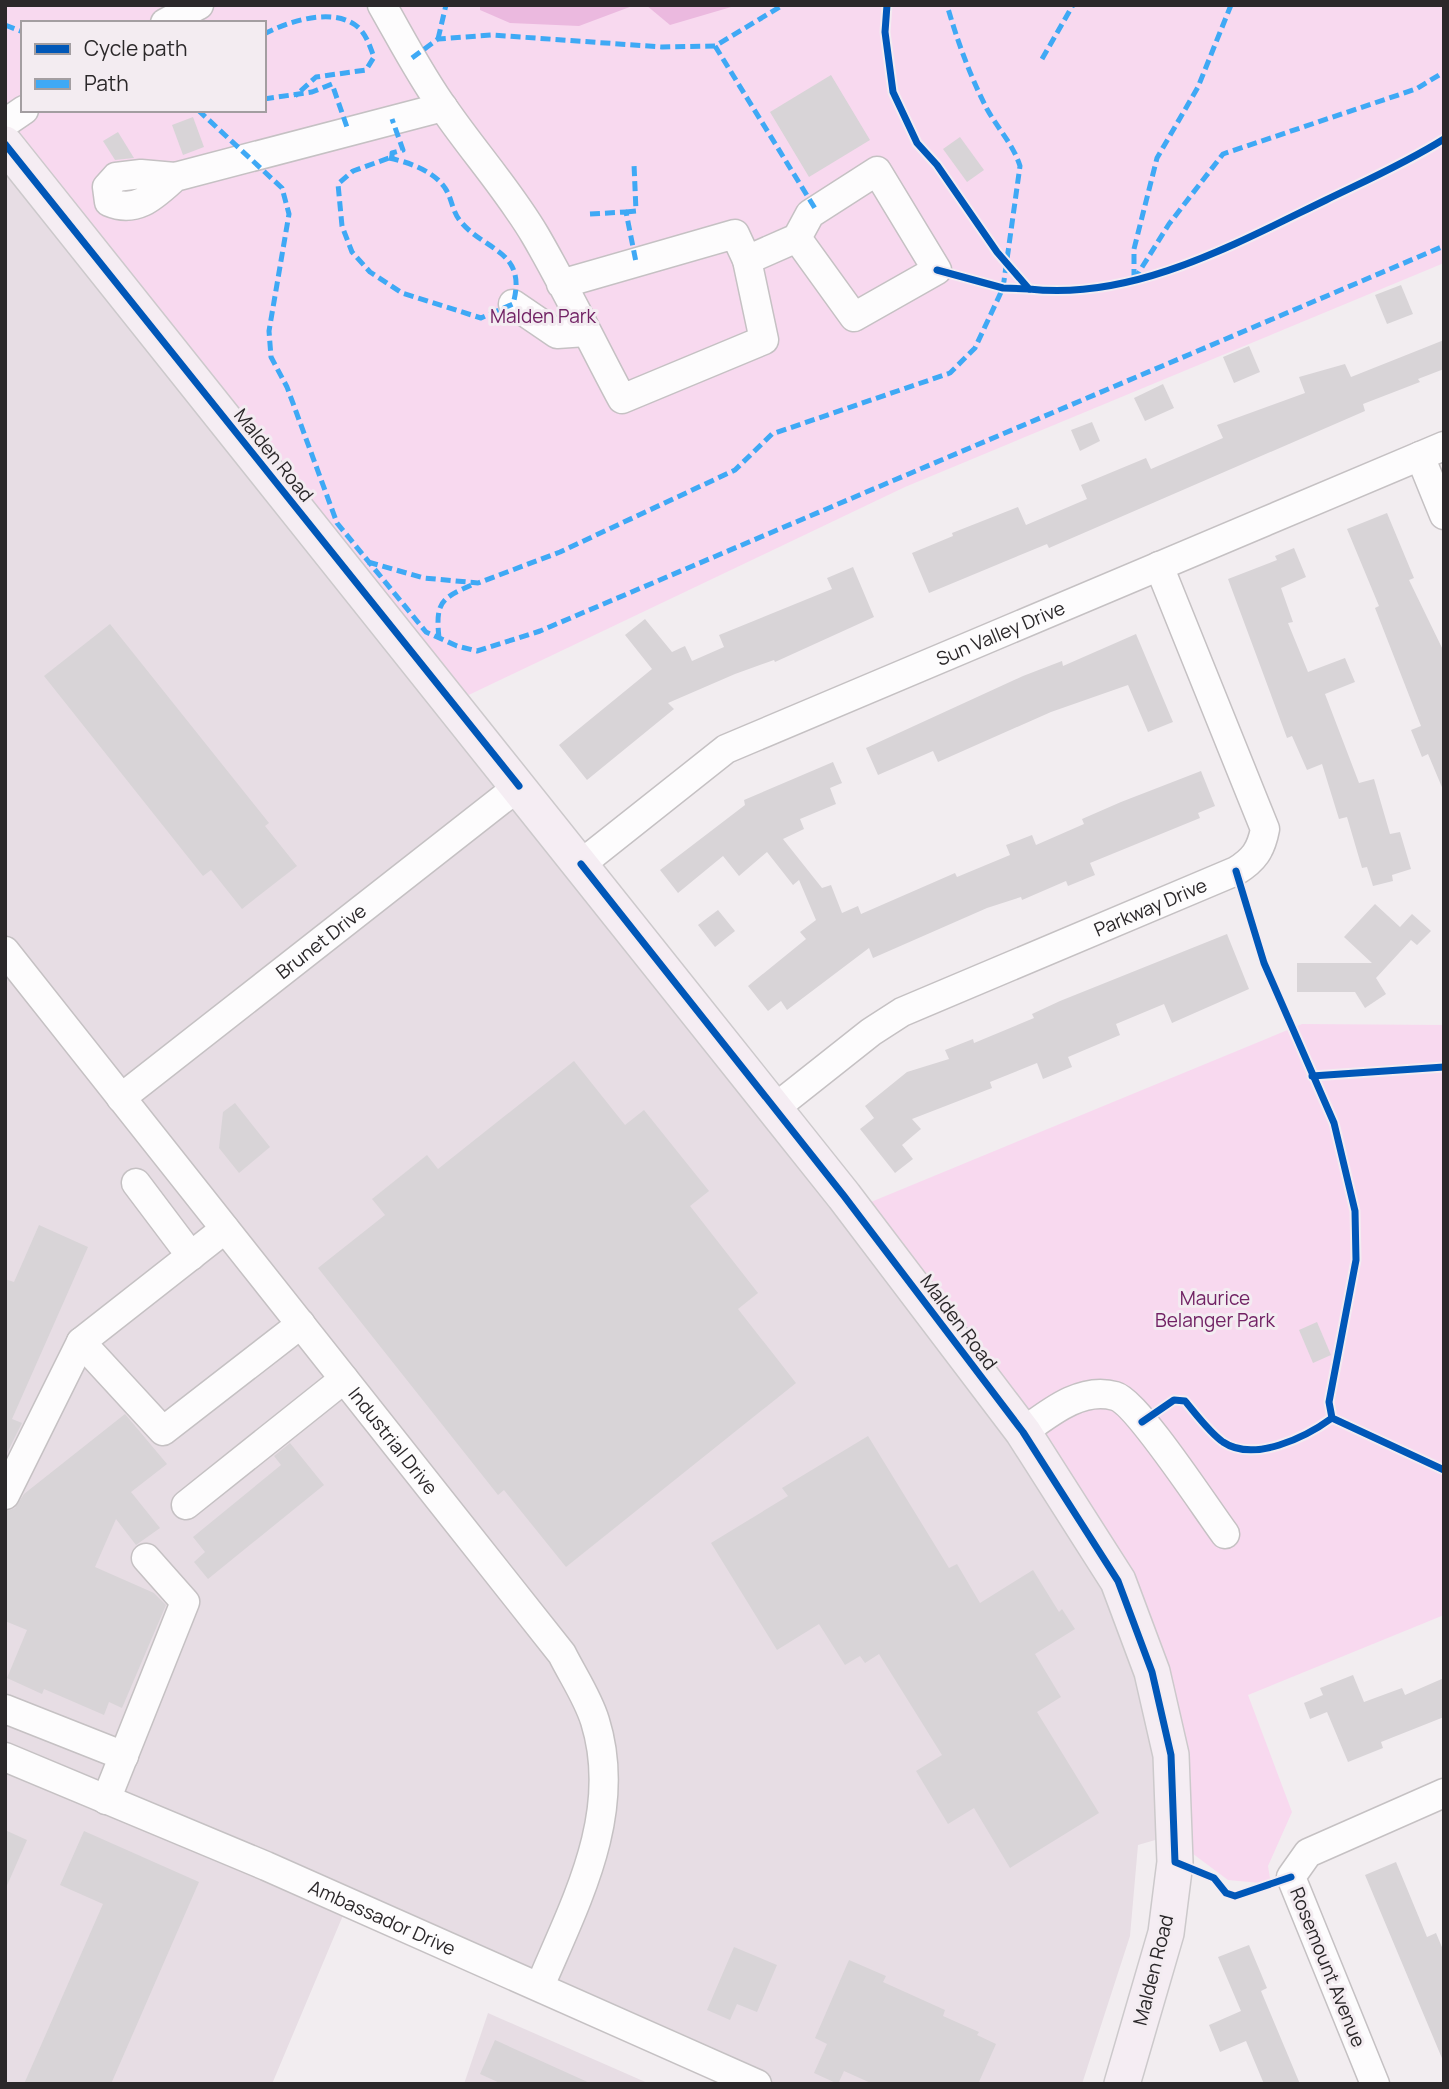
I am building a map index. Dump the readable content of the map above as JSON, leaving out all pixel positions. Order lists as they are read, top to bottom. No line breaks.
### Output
{"streets":{"main road":["Malden Road"],"street":["Sun Valley Drive","Parkway Drive","Brunet Drive","Industrial Drive","Ambassador Drive","Rosemount Avenue"]},"crossings":[["Malden Road","Sun Valley Drive"],["Malden Road","Parkway Drive"],["Malden Road","Brunet Drive"],["Sun Valley Drive","Parkway Drive"],["Brunet Drive","Industrial Drive"],["Industrial Drive","Ambassador Drive"]],"parks":["Malden Park","Maurice Belanger Park"],"legend":["Cycle path","Path"]}
